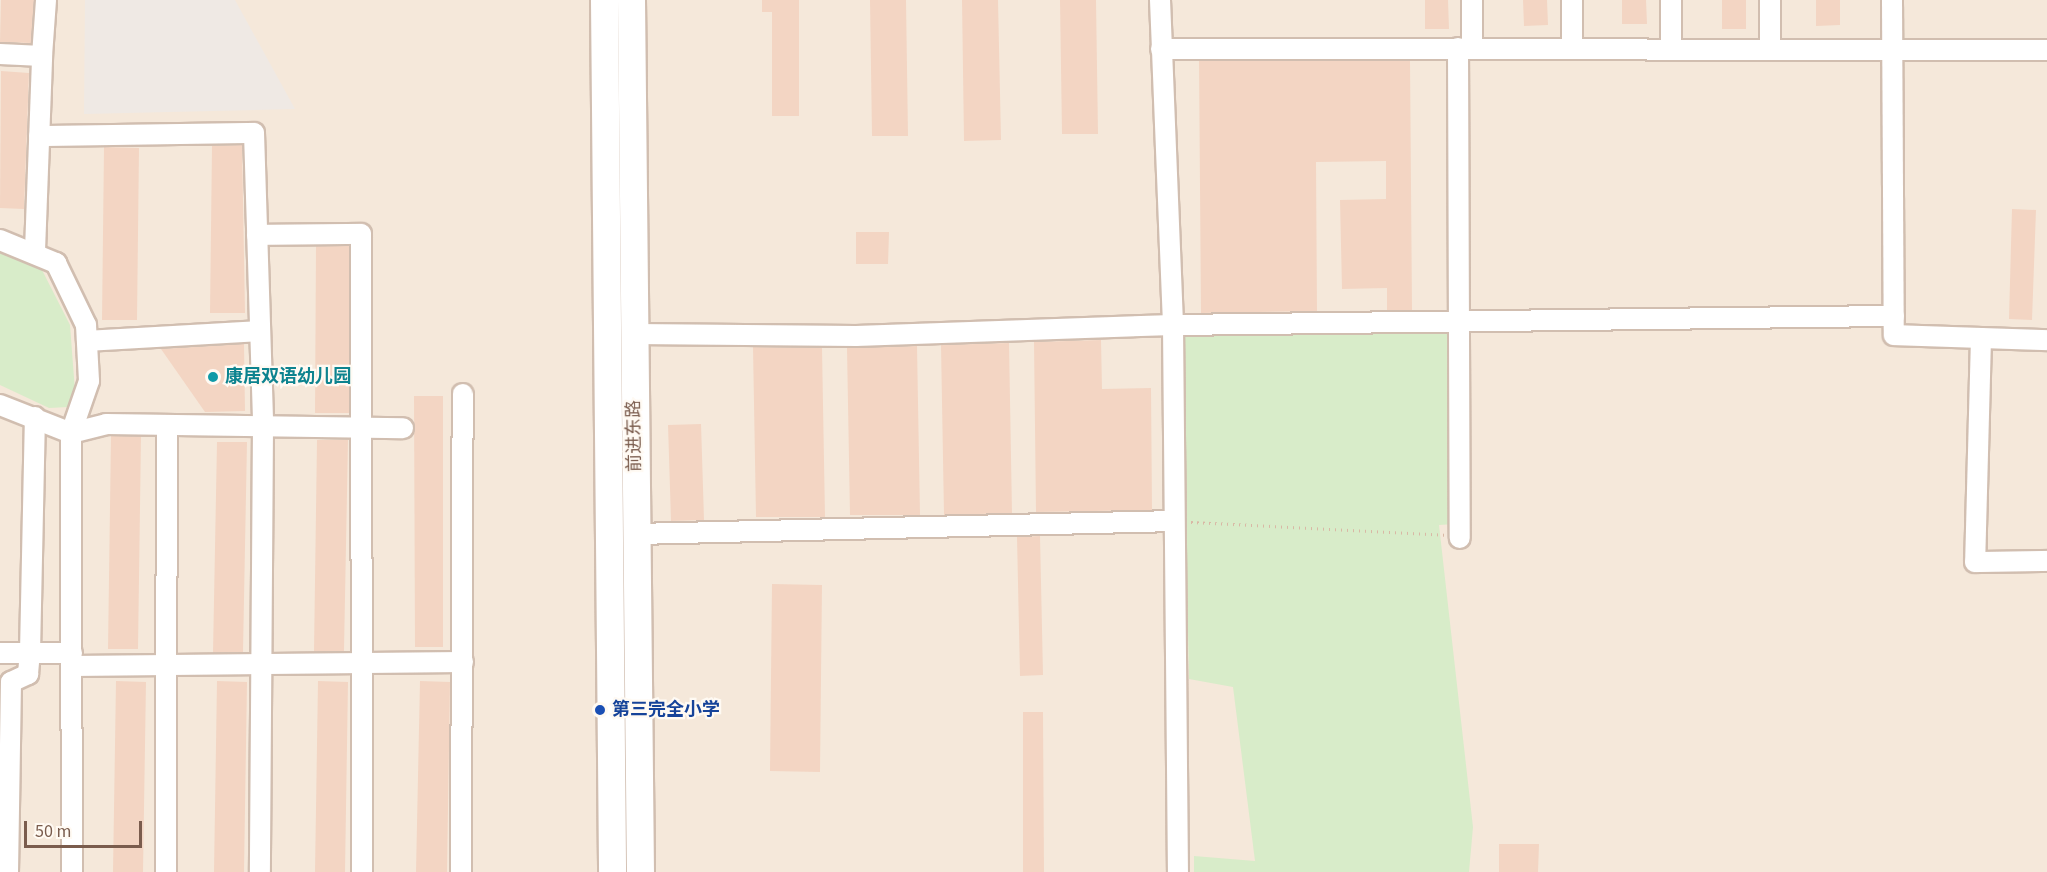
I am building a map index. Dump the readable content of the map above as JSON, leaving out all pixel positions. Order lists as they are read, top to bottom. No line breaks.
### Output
{"streets":{"main road":["前进东路"]},"places":["康居双语幼儿园","第三完全小学"],"scale_bar":"50 m"}
